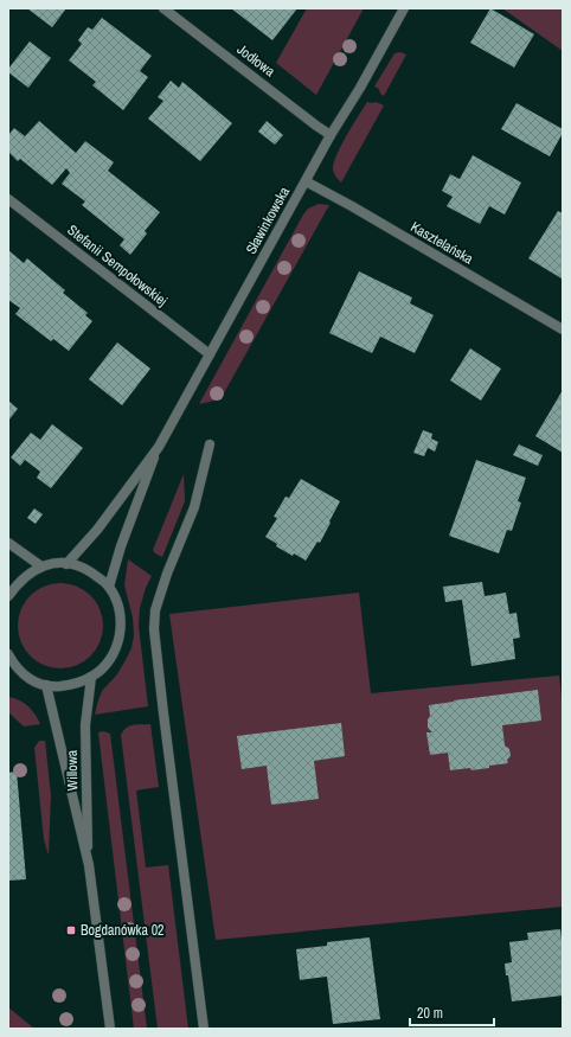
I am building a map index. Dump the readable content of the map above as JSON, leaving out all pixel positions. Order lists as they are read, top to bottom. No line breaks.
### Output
{"streets":{"street":["Jodłowa","Sławinkowska","Kasztelańska","Stefanii Sempołowskiej","Willowa"]},"crossings":[["Jodłowa","Sławinkowska"],["Sławinkowska","Kasztelańska"],["Sławinkowska","Stefanii Sempołowskiej"]],"places":{"transit":["Bogdanówka 02"]},"scale_bar":"20 m"}
